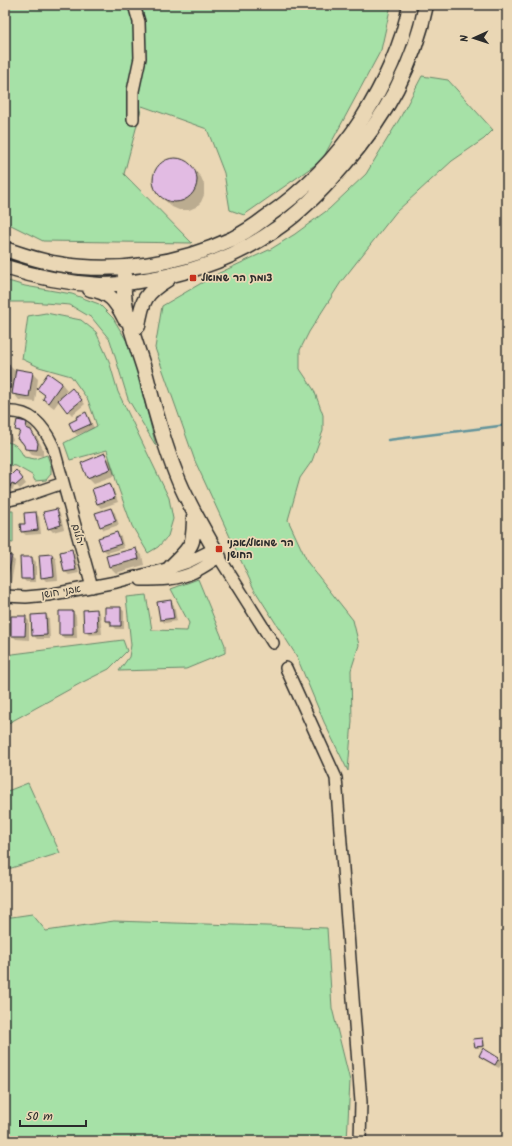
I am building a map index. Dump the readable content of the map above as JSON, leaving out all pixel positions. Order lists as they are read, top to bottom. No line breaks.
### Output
{"streets":{"street":["יהלום","אבני חושן"]},"crossings":[["יהלום","אבני חושן"]],"places":{"transit":["צומת הר שמואל","הר שמואל/אבני החושן"]},"scale_bar":"50 m","north":"left"}
